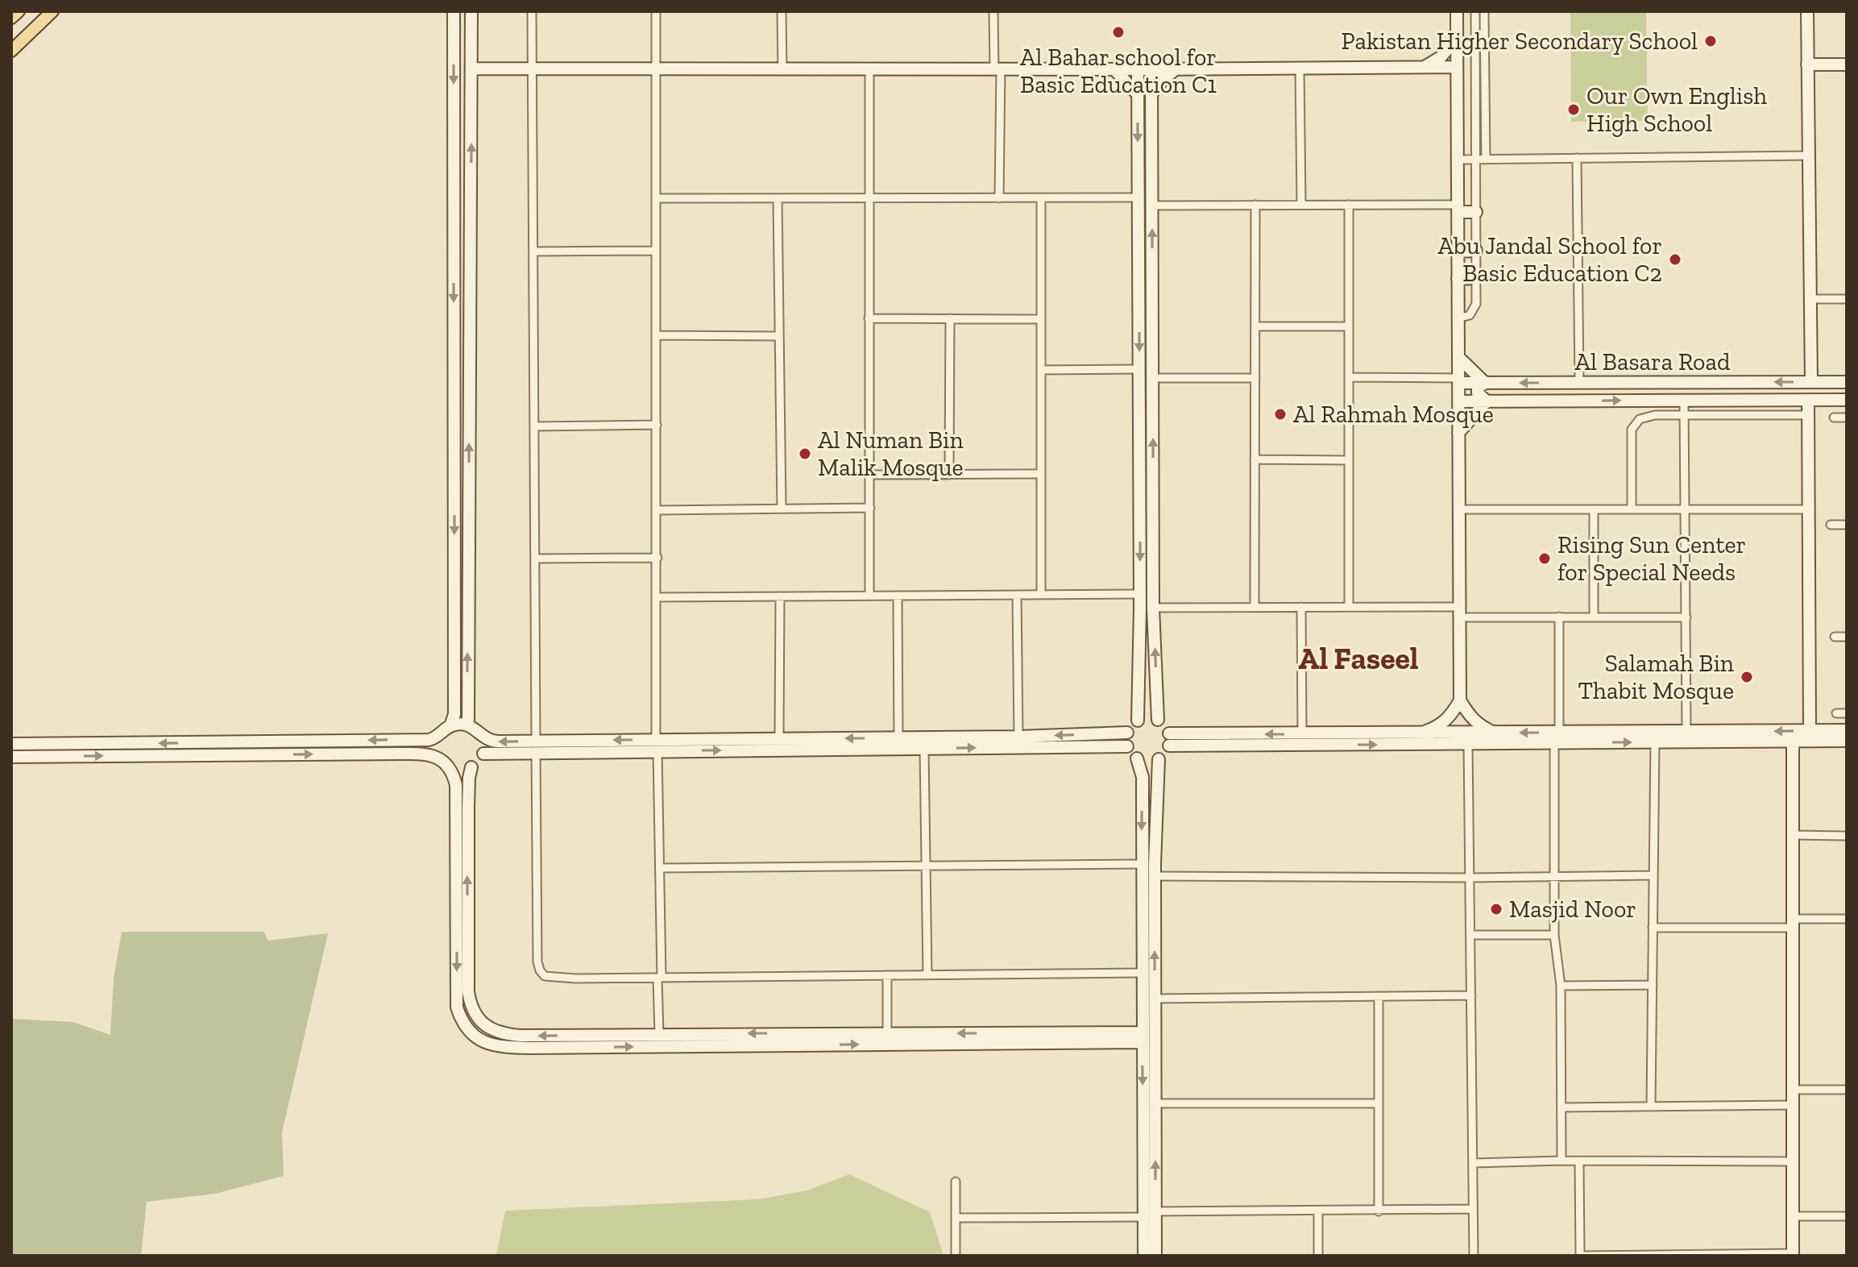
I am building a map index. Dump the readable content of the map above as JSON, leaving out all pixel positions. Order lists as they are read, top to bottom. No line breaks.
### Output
{"streets":{"street":["Al Basara Road"]},"districts":["Al Faseel"],"places":["Al Bahar school for Basic Education C1","Pakistan Higher Secondary School","Our Own English High School","Abu Jandal School for Basic Education C2","Al Rahmah Mosque","Al Numan Bin Malik Mosque","Rising Sun Center for Special Needs","Salamah Bin Thabit Mosque","Masjid Noor"]}
